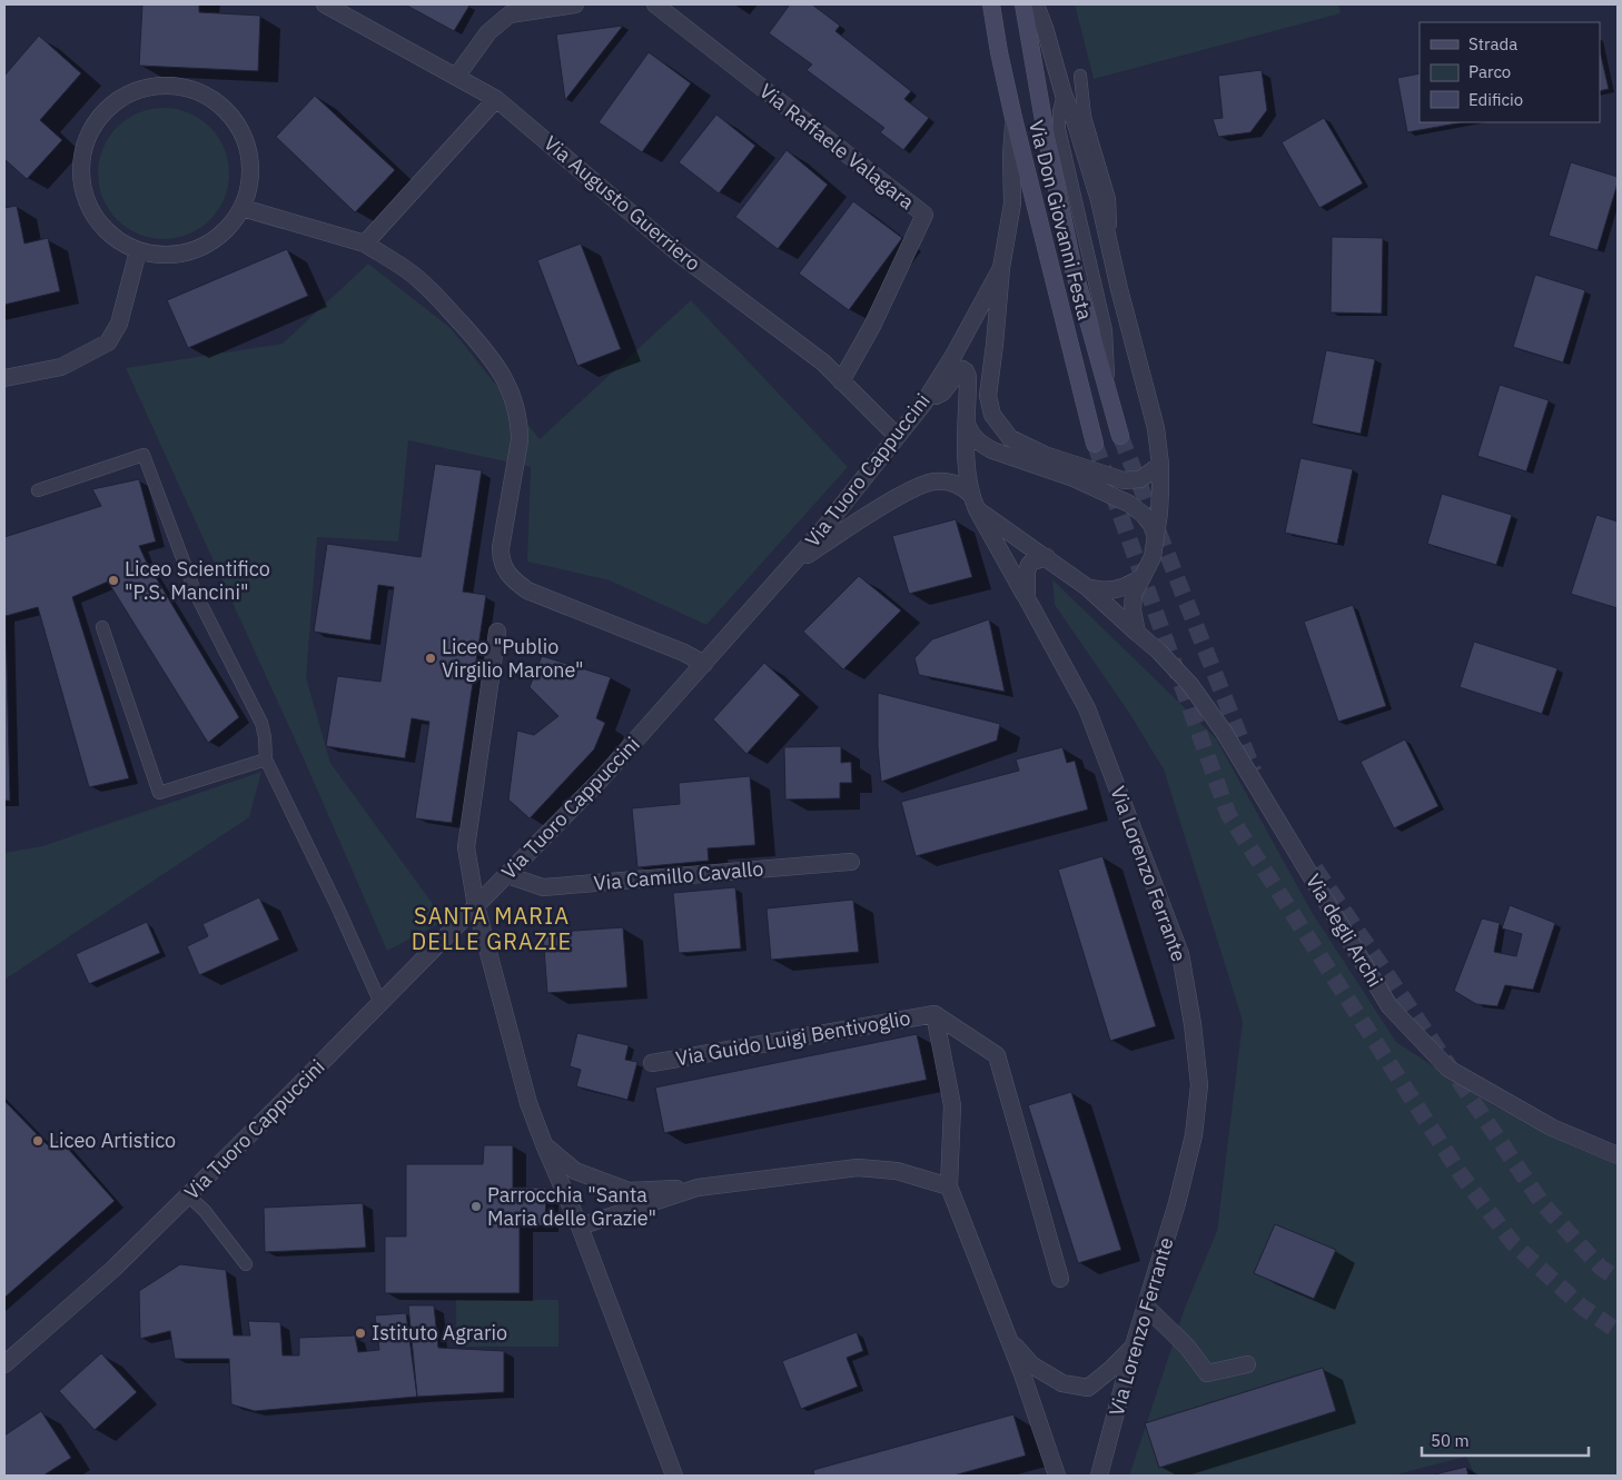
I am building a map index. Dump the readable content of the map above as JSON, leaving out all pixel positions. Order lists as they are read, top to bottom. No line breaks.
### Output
{"streets":{"main road":["Via Don Giovanni Festa"],"street":["Via Raffaele Valagara","Via Augusto Guerriero","Via Tuoro Cappuccini","Via Lorenzo Ferrante","Via Camillo Cavallo","Via degli Archi","Via Guido Luigi Bentivoglio"]},"crossings":[["Via Raffaele Valagara","Via Augusto Guerriero"],["Via Augusto Guerriero","Via Tuoro Cappuccini"],["Via Tuoro Cappuccini","Via Camillo Cavallo"],["Via Tuoro Cappuccini","Via degli Archi"],["Via Lorenzo Ferrante","Via degli Archi"]],"districts":["SANTA MARIA DELLE GRAZIE"],"places":["Liceo Scientifico \"P.S. Mancini\"","Liceo \"Publio Virgilio Marone\"","Liceo Artistico","Parrocchia \"Santa Maria delle Grazie\"","Istituto Agrario"],"legend":["Strada","Parco","Edificio"],"scale_bar":"50 m"}
